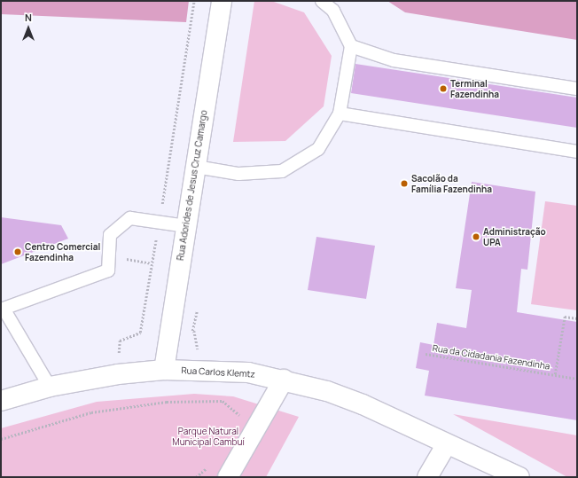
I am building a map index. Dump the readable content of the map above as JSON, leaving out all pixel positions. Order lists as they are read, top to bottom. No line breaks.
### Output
{"streets":{"main road":["Rua Adorides de Jesus Cruz Camargo","Rua Carlos Klemtz"],"path":["Rua da Cidadania Fazendinha"]},"crossings":[["Rua Adorides de Jesus Cruz Camargo","Rua Carlos Klemtz"]],"parks":["Parque Natural Municipal Cambuí"],"places":["Terminal Fazendinha","Sacolão da Família Fazendinha","Administração UPA","Centro Comercial Fazendinha"],"north":"top"}
